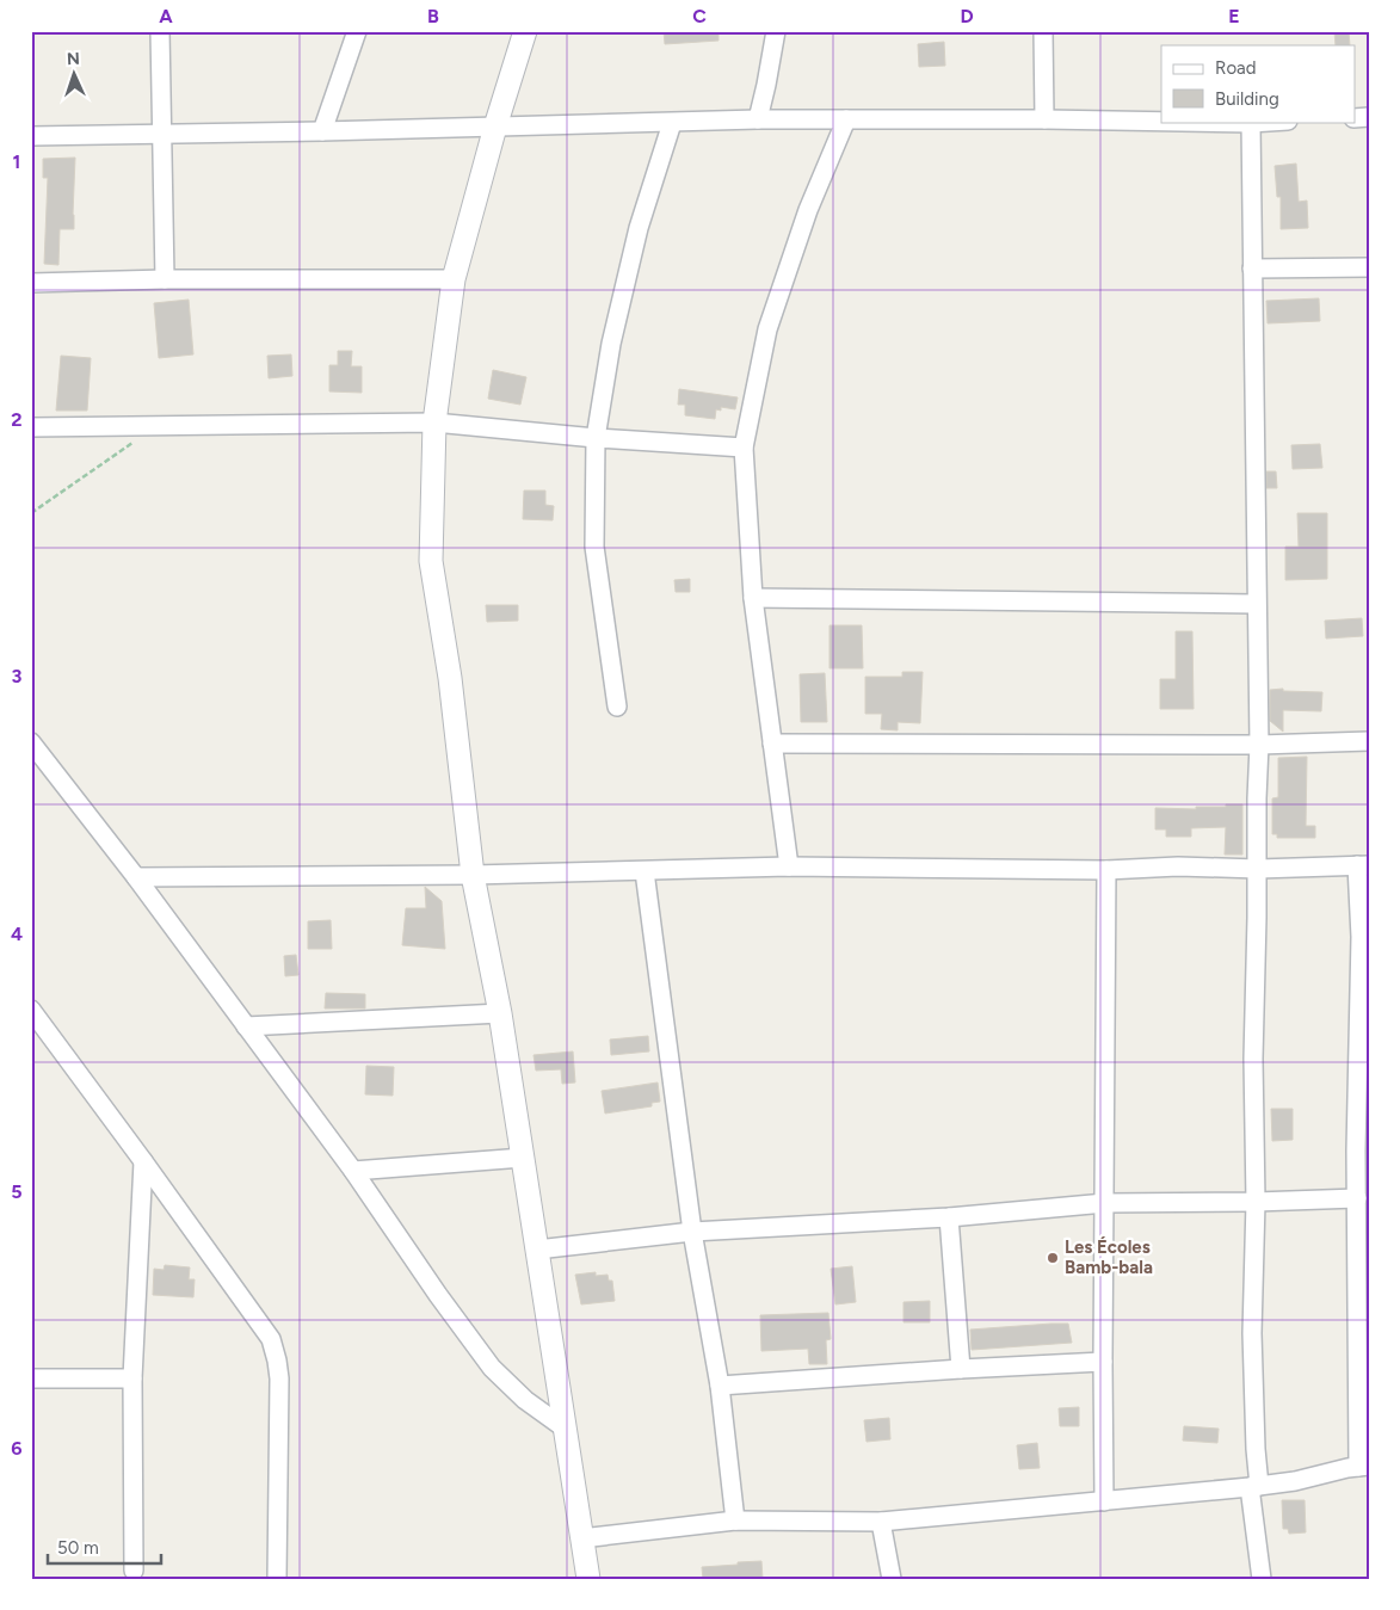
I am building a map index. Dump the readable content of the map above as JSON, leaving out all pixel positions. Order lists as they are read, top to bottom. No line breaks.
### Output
{"places":["Les Écoles Bamb-bala"],"legend":["Road","Building"],"scale_bar":"50 m","north":"top","grid":{"columns":["A","B","C","D","E"],"rows":["1","2","3","4","5","6"]}}
